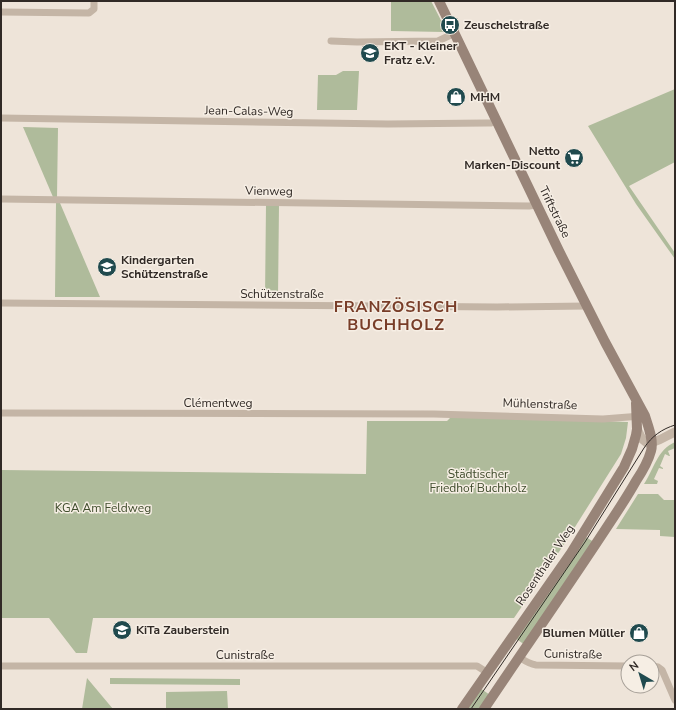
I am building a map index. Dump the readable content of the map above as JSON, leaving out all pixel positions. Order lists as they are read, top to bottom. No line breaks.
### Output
{"streets":{"main road":["Triftstraße","Rosenthaler Weg"],"street":["Jean-Calas-Weg","Vienweg","Schützenstraße","Clémentweg","Mühlenstraße","Cunistraße"]},"crossings":[["Jean-Calas-Weg","Triftstraße"],["Vienweg","Triftstraße"],["Triftstraße","Schützenstraße"],["Triftstraße","Mühlenstraße"],["Triftstraße","Rosenthaler Weg"],["Clémentweg","Mühlenstraße"],["Rosenthaler Weg","Cunistraße"]],"districts":["FRANZÖSISCH BUCHHOLZ"],"parks":["Städtischer Friedhof Buchholz","KGA Am Feldweg"],"places":{"bus stop":["Zeuschelstraße"],"school or university":["EKT - Kleiner Fratz e.V.","Kindergarten Schützenstraße","KiTa Zauberstein"],"shop":["MHM","Blumen Müller"],"supermarket":["Netto Marken-Discount"]},"north":"top left"}
